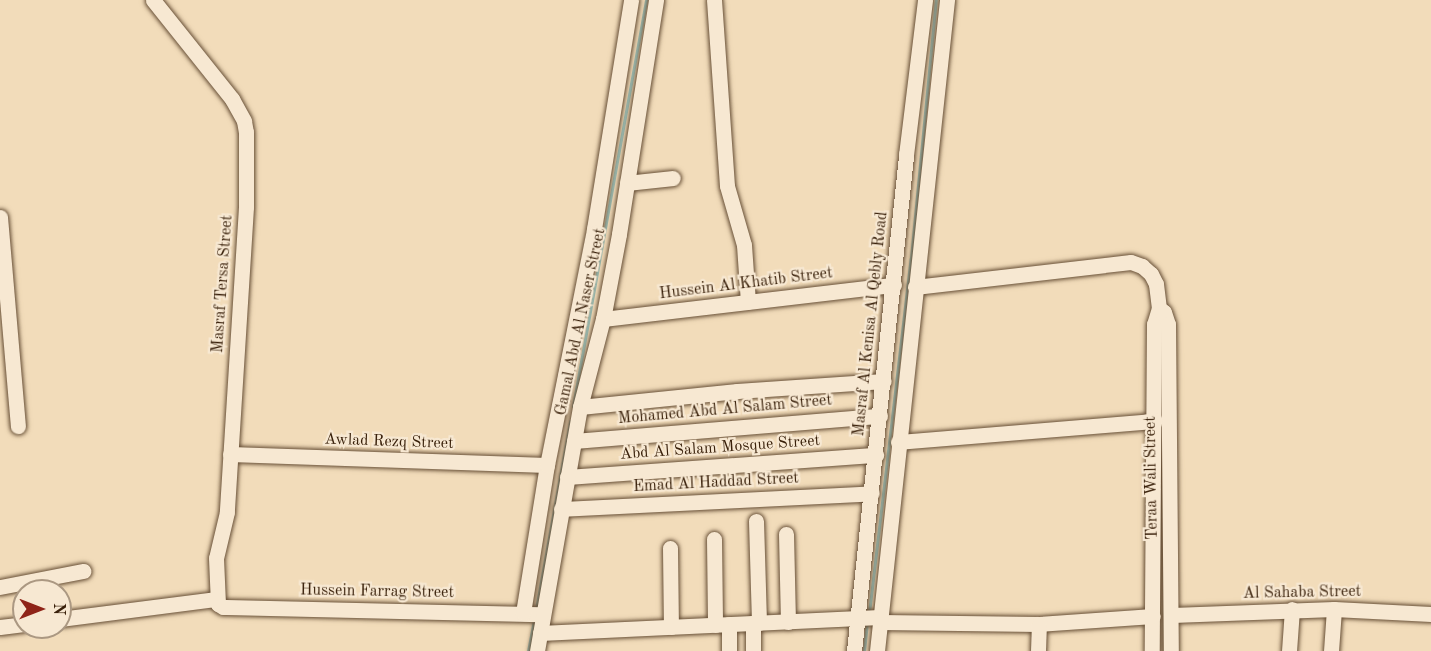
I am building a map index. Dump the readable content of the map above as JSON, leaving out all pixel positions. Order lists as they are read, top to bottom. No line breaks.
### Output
{"streets":{"street":["Masraf Tersa Street","Hussein Al Khatib Street","Gamal Abd Al Naser Street","Masraf Al Kenisa Al Qebly Road","Mohamed Abd Al Salam Street","Awlad Rezq Street","Abd Al Salam Mosque Street","Teraa Wali Street","Emad Al Haddad Street","Hussein Farrag Street","Al Sahaba Street"]},"crossings":[["Masraf Tersa Street","Awlad Rezq Street"],["Masraf Tersa Street","Hussein Farrag Street"],["Hussein Al Khatib Street","Gamal Abd Al Naser Street"],["Hussein Al Khatib Street","Masraf Al Kenisa Al Qebly Road"],["Gamal Abd Al Naser Street","Mohamed Abd Al Salam Street"],["Gamal Abd Al Naser Street","Awlad Rezq Street"],["Gamal Abd Al Naser Street","Abd Al Salam Mosque Street"],["Gamal Abd Al Naser Street","Emad Al Haddad Street"],["Gamal Abd Al Naser Street","Hussein Farrag Street"],["Masraf Al Kenisa Al Qebly Road","Mohamed Abd Al Salam Street"],["Masraf Al Kenisa Al Qebly Road","Abd Al Salam Mosque Street"],["Masraf Al Kenisa Al Qebly Road","Emad Al Haddad Street"],["Teraa Wali Street","Al Sahaba Street"]],"north":"right"}
